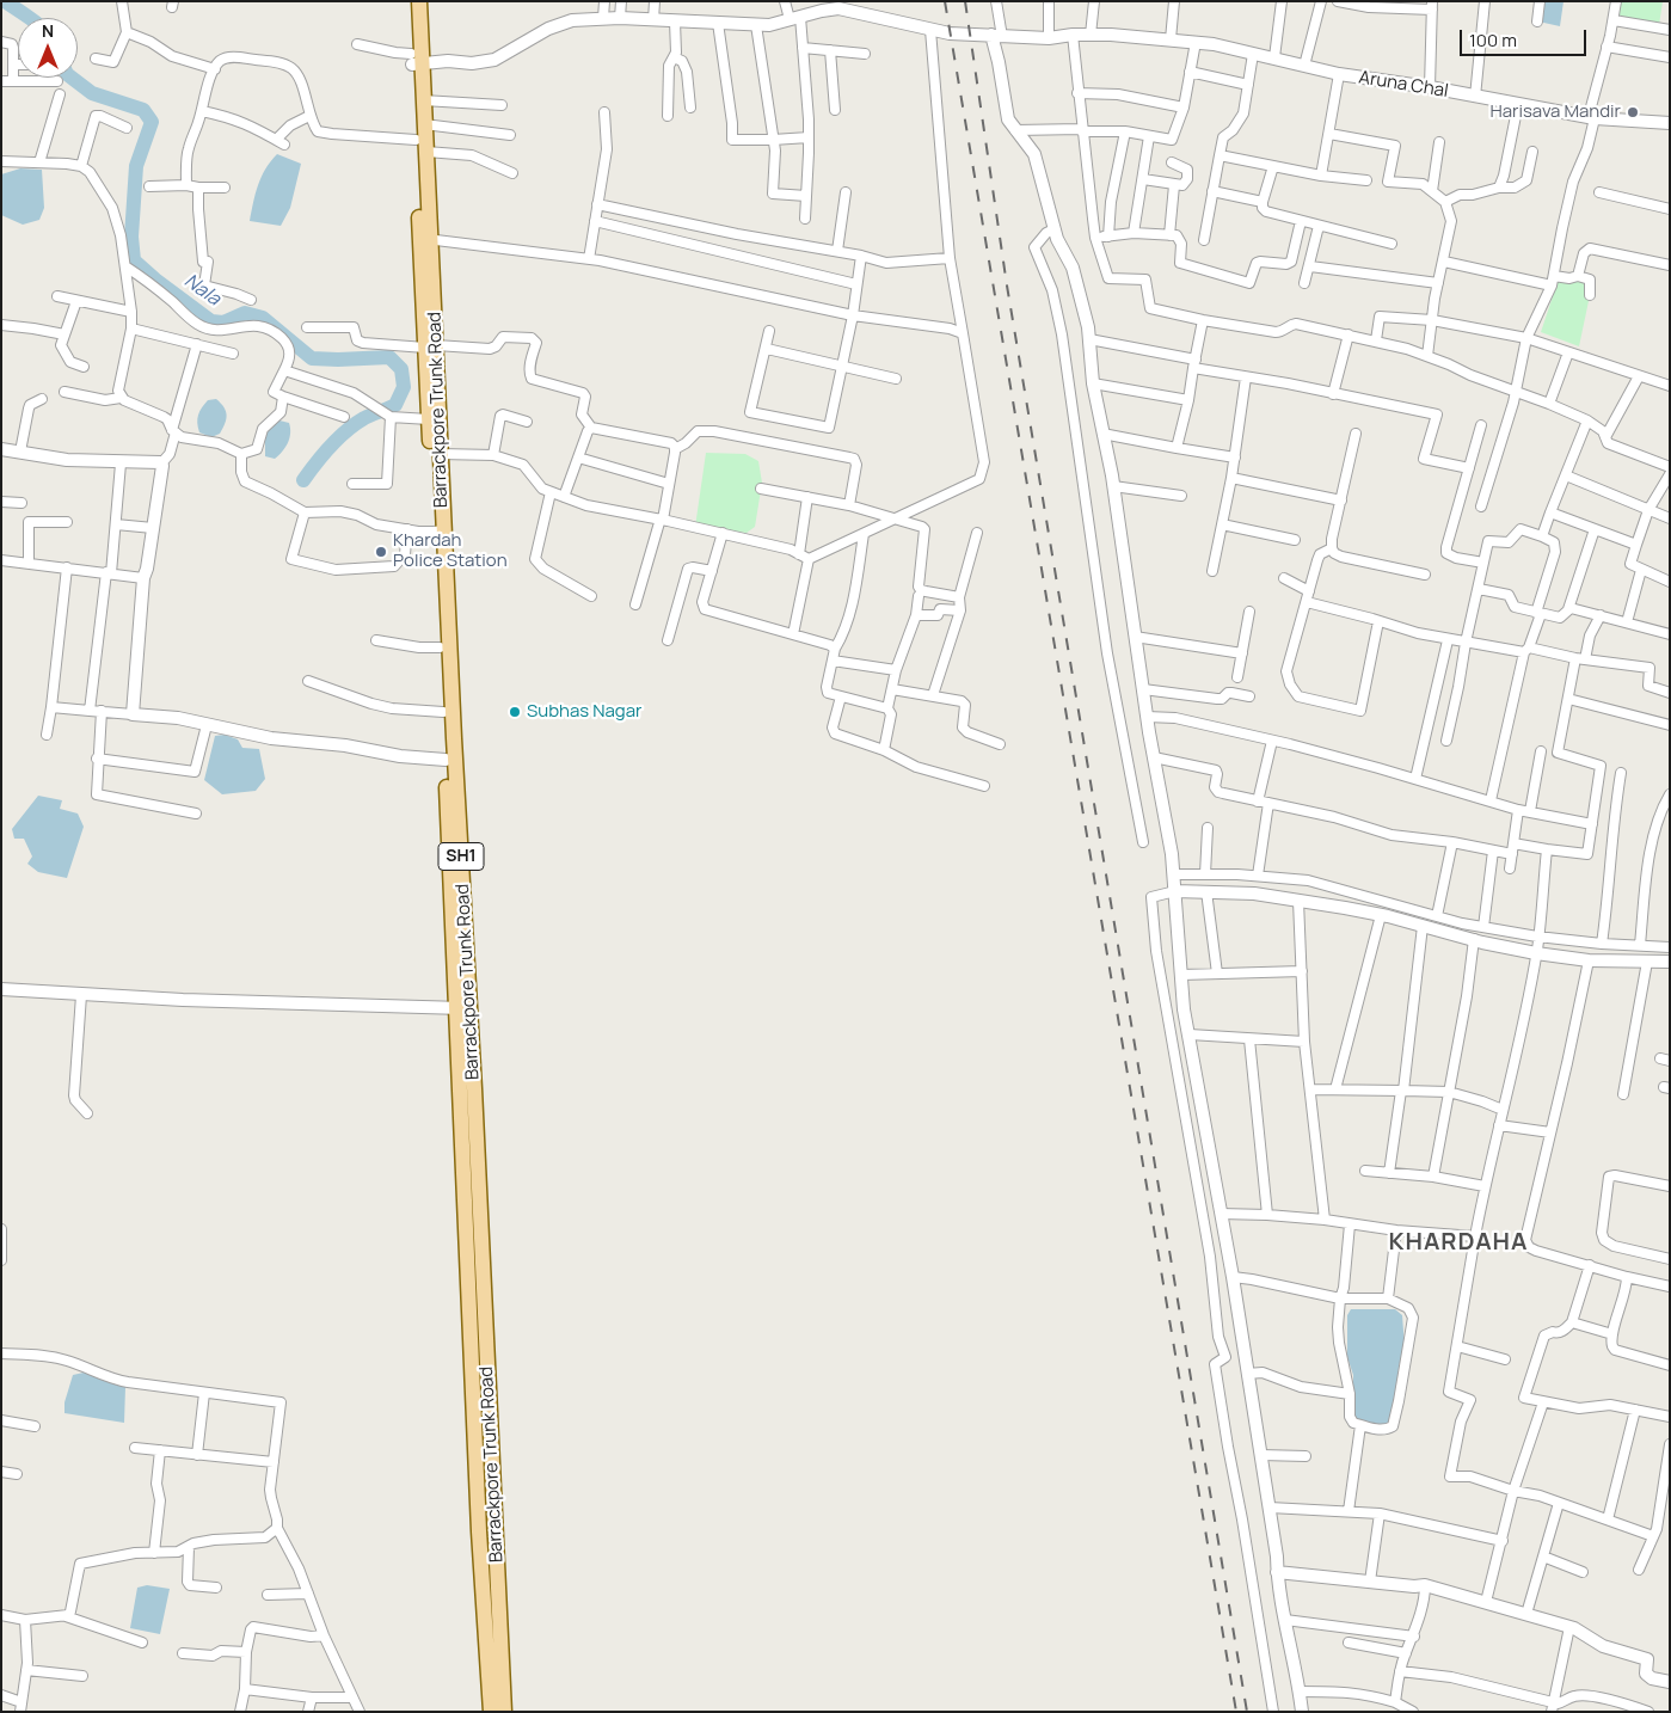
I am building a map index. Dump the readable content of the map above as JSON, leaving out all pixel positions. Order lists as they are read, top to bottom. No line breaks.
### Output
{"streets":{"main road":["Barrackpore Trunk Road","SH1"],"street":["Aruna Chal"]},"crossings":[["Aruna Chal","Barrackpore Trunk Road"]],"districts":["KHARDAHA"],"water":["Nala"],"places":["Harisava Mandir","Khardah Police Station","Subhas Nagar"],"scale_bar":"100 m","north":"top"}
